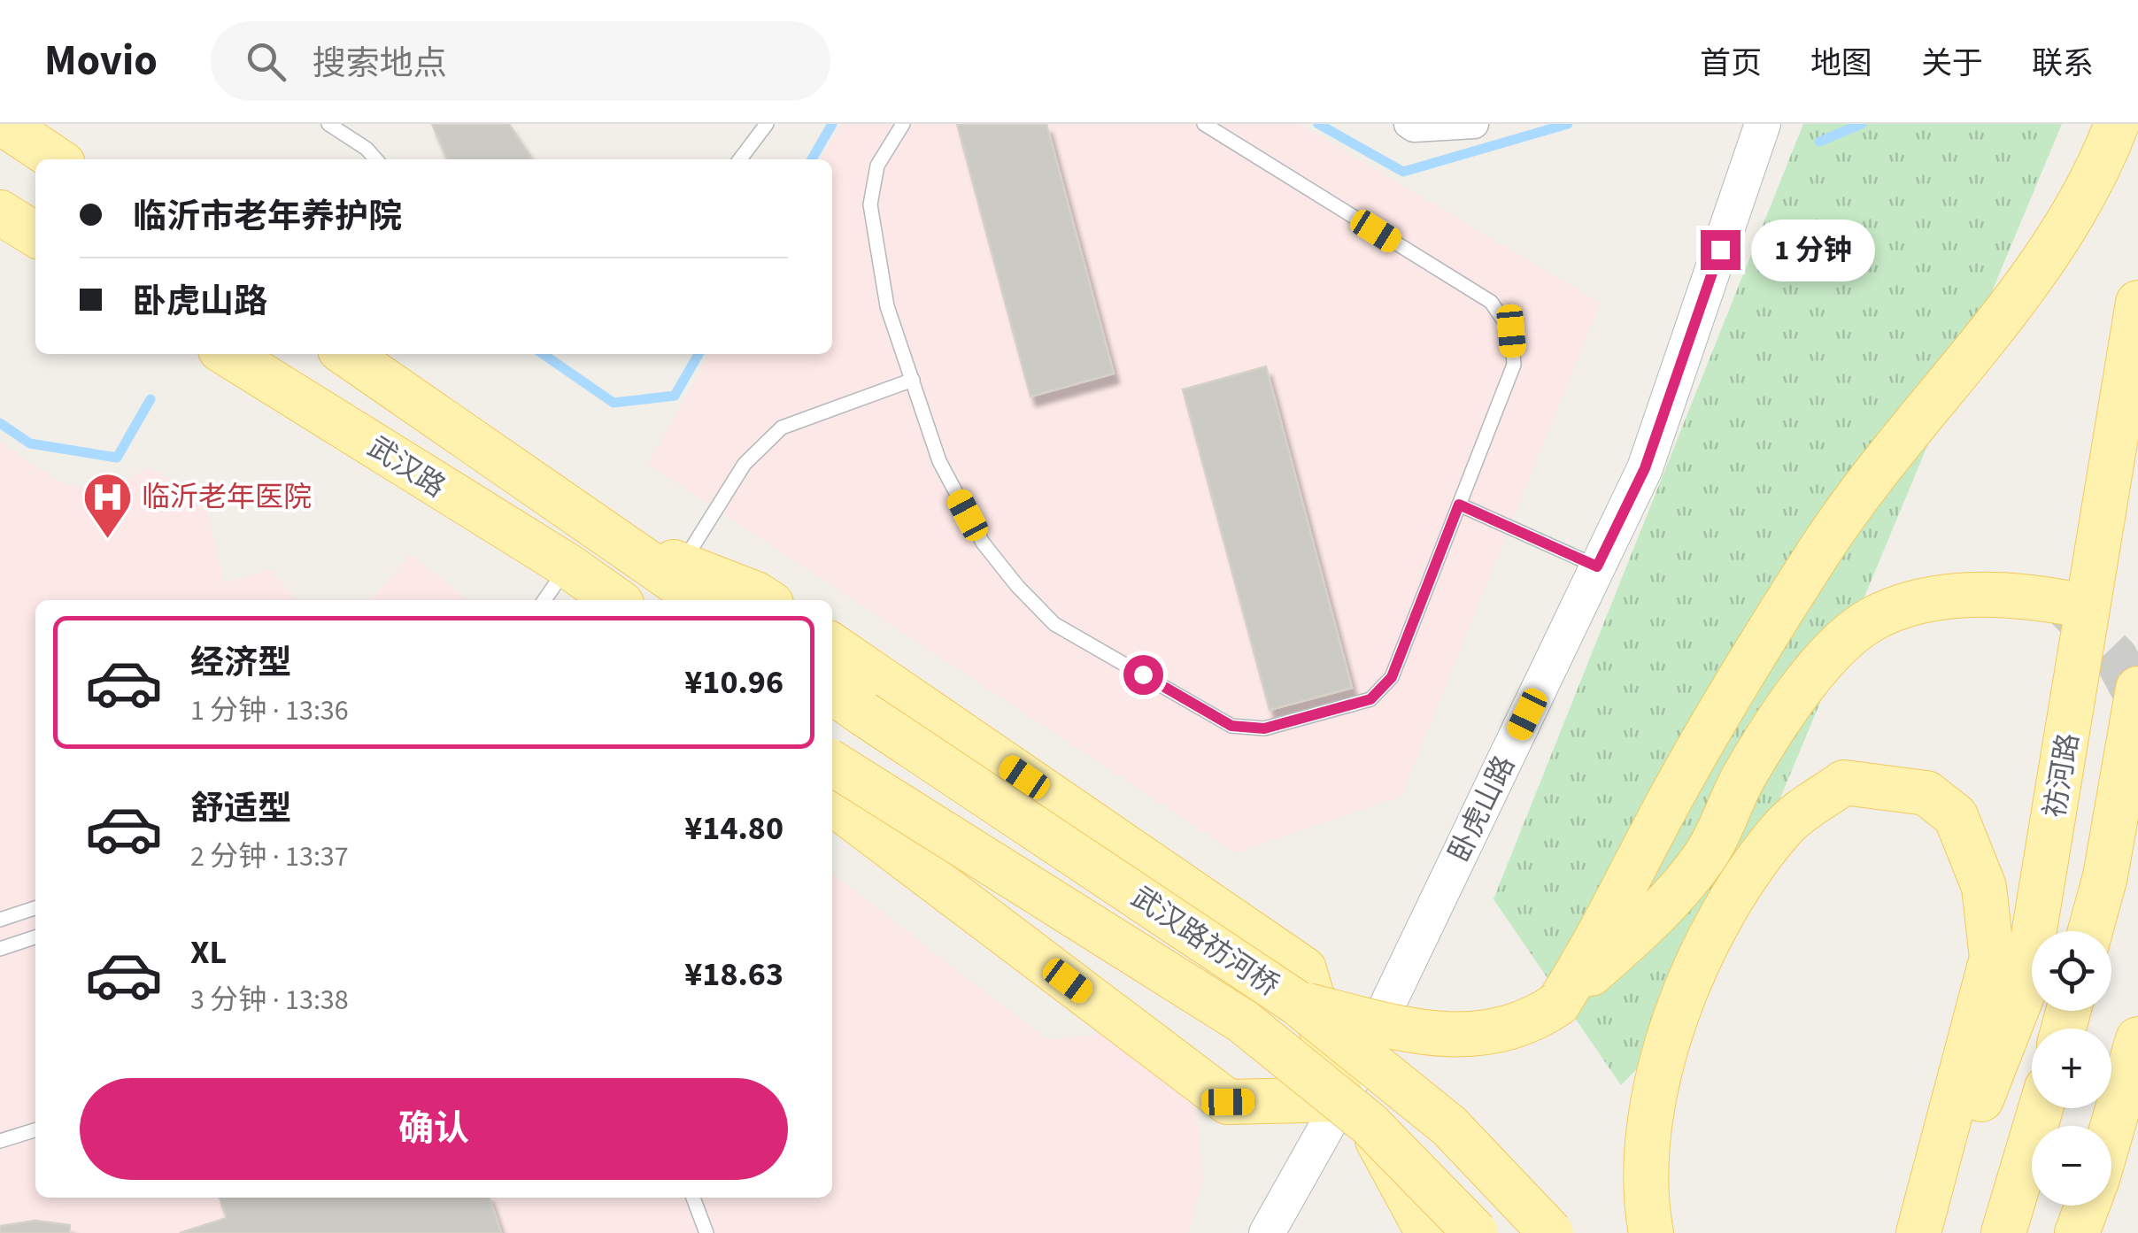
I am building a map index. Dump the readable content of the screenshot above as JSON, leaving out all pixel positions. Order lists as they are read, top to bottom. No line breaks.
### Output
{"streets":{"main road":["武汉路","祊河路","武汉路祊河桥"],"street":["卧虎山路"]},"crossings":[["卧虎山路","武汉路祊河桥"]],"places":{"hospital":["临沂老年医院"]},"page":{"header":"Movio","search":"搜索地点","nav":["首页","地图","关于","联系"],"banner":["临沂市老年养护院","卧虎山路"],"bubble":"1 分钟","list":[{"name":"经济型","note":"1 分钟 · 13:36","value":"¥10.96"},{"name":"舒适型","note":"2 分钟 · 13:37","value":"¥14.80"},{"name":"XL","note":"3 分钟 · 13:38","value":"¥18.63"}],"map_buttons":["+","−"],"buttons":"确认"}}
